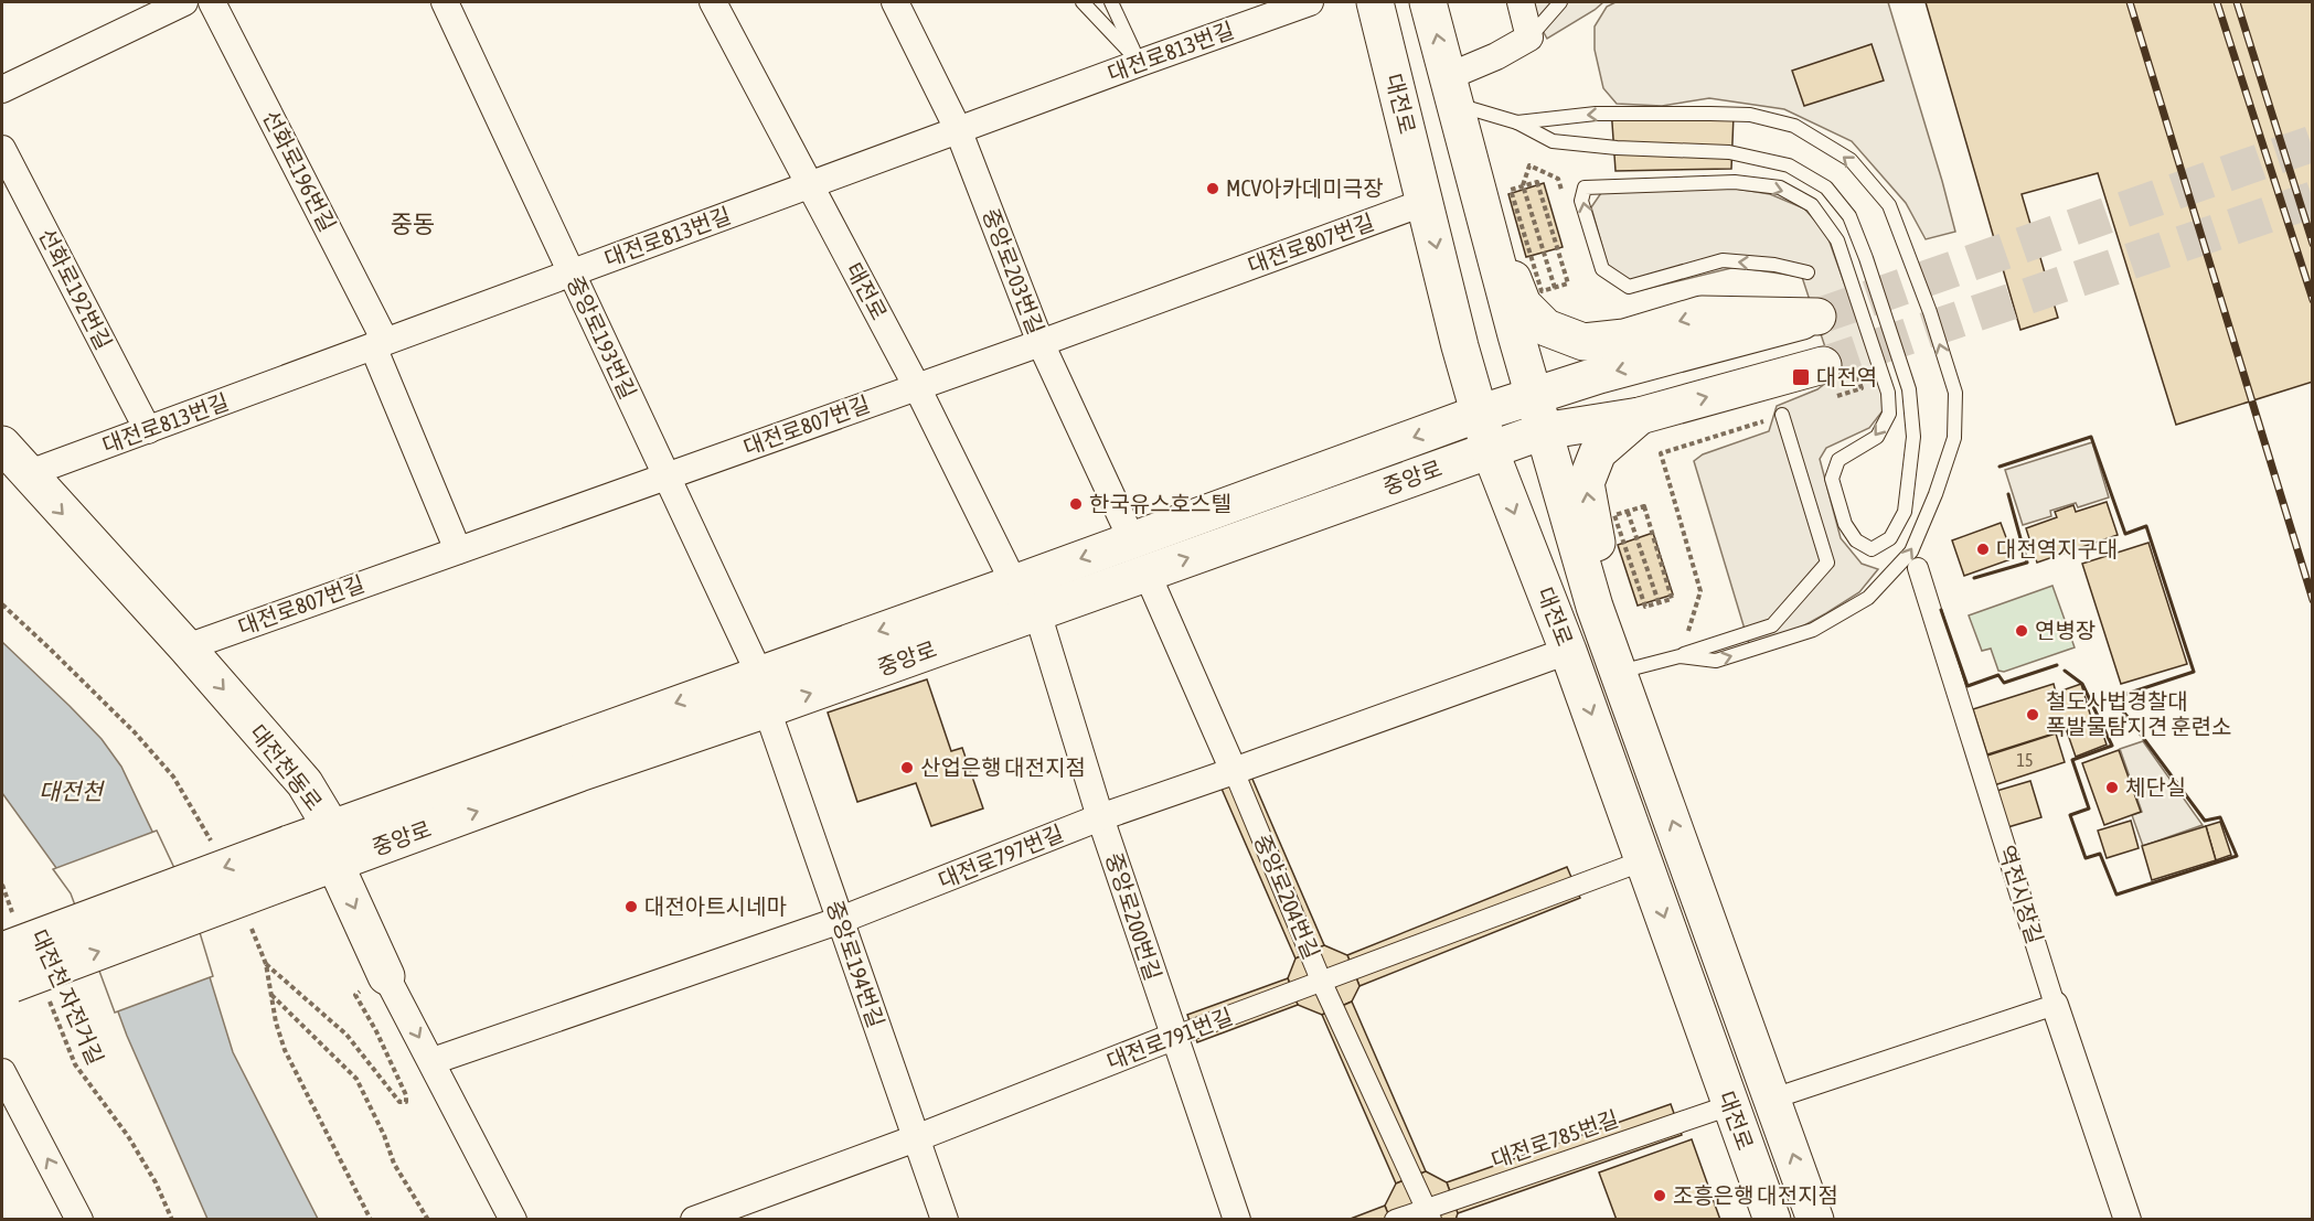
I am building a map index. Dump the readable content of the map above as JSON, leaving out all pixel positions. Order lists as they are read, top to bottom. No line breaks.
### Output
{"streets":{"main road":["대전로","중앙로","대전천동로"],"street":["대전로813번길","선화로196번길","대전로807번길","중앙로203번길","선화로192번길","태전로","중앙로193번길","대전로797번길","역전시장길","중앙로204번길","중앙로200번길","중앙로194번길","대전로791번길","대전로785번길"],"path":["대전천 자전거길"]},"crossings":[["대전로813번길","선화로196번길"],["대전로813번길","중앙로203번길"],["대전로813번길","선화로192번길"],["대전로813번길","태전로"],["대전로813번길","중앙로193번길"],["대전로813번길","대전천동로"],["대전로","대전로807번길"],["대전로","중앙로"],["대전로","대전로797번길"],["대전로","대전로791번길"],["대전로","대전로785번길"],["선화로196번길","대전로807번길"],["대전로807번길","중앙로203번길"],["대전로807번길","태전로"],["대전로807번길","중앙로193번길"],["대전로807번길","대전천동로"],["중앙로203번길","중앙로"],["태전로","중앙로"],["중앙로193번길","중앙로"],["중앙로","대전천동로"],["중앙로","중앙로204번길"],["중앙로","중앙로200번길"],["중앙로","중앙로194번길"],["중앙로","대전천 자전거길"],["대전로797번길","중앙로204번길"],["대전로797번길","중앙로200번길"],["대전로797번길","중앙로194번길"],["중앙로204번길","대전로791번길"],["중앙로204번길","대전로785번길"],["중앙로200번길","대전로791번길"],["중앙로194번길","대전로791번길"]],"one_way":["대전천동로"],"districts":["중동"],"water":["대전천"],"places":{"other":["MCV아카데미극장","한국유스호스텔","대전역지구대","연병장","철도사법경찰대 폭발물탐지견 훈련소","산업은행 대전지점","체단실","대전아트시네마","조흥은행 대전지점"],"transit":["대전역"]},"house_numbers":["15"]}
